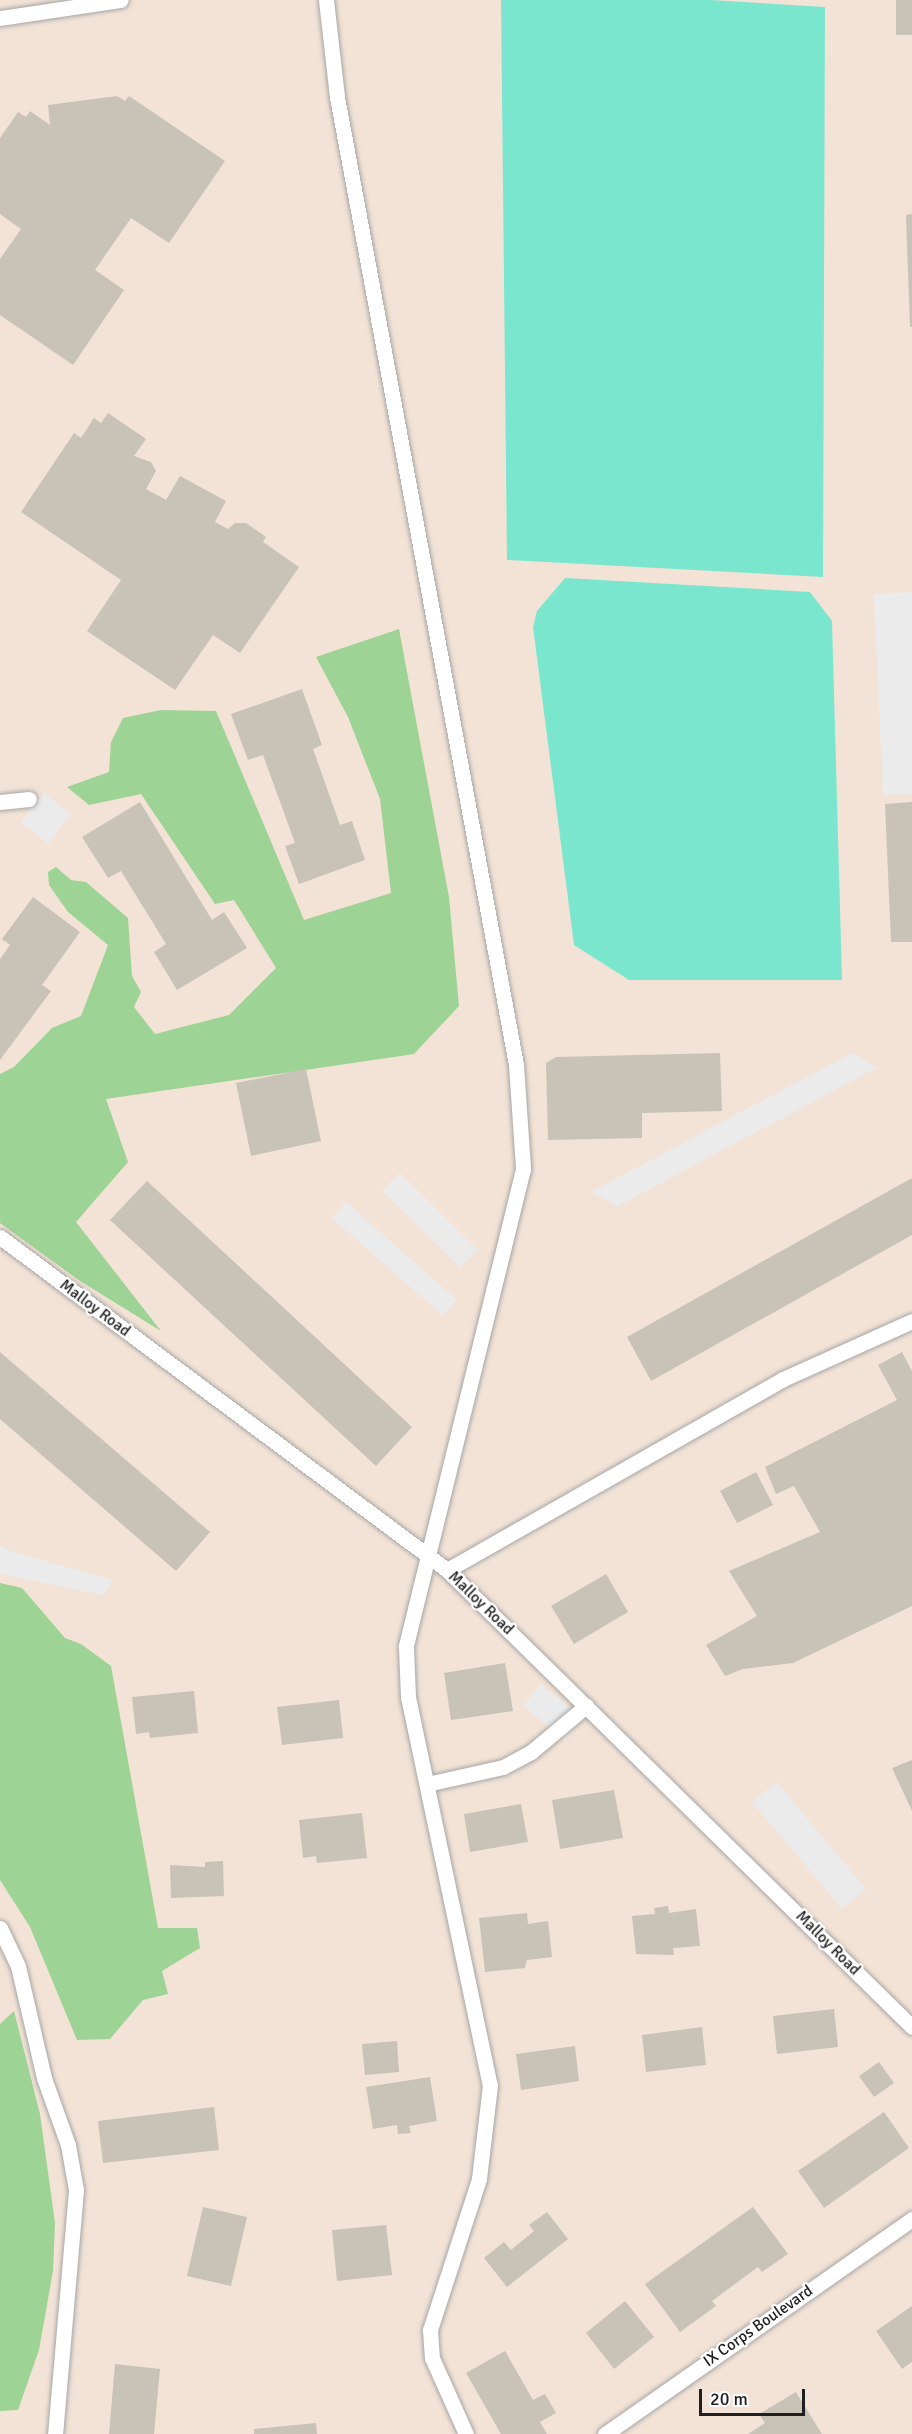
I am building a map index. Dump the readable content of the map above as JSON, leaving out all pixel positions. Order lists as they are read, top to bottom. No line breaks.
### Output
{"streets":{"lane":["Malloy Road","IX Corps Boulevard"]},"scale_bar":"20 m"}
